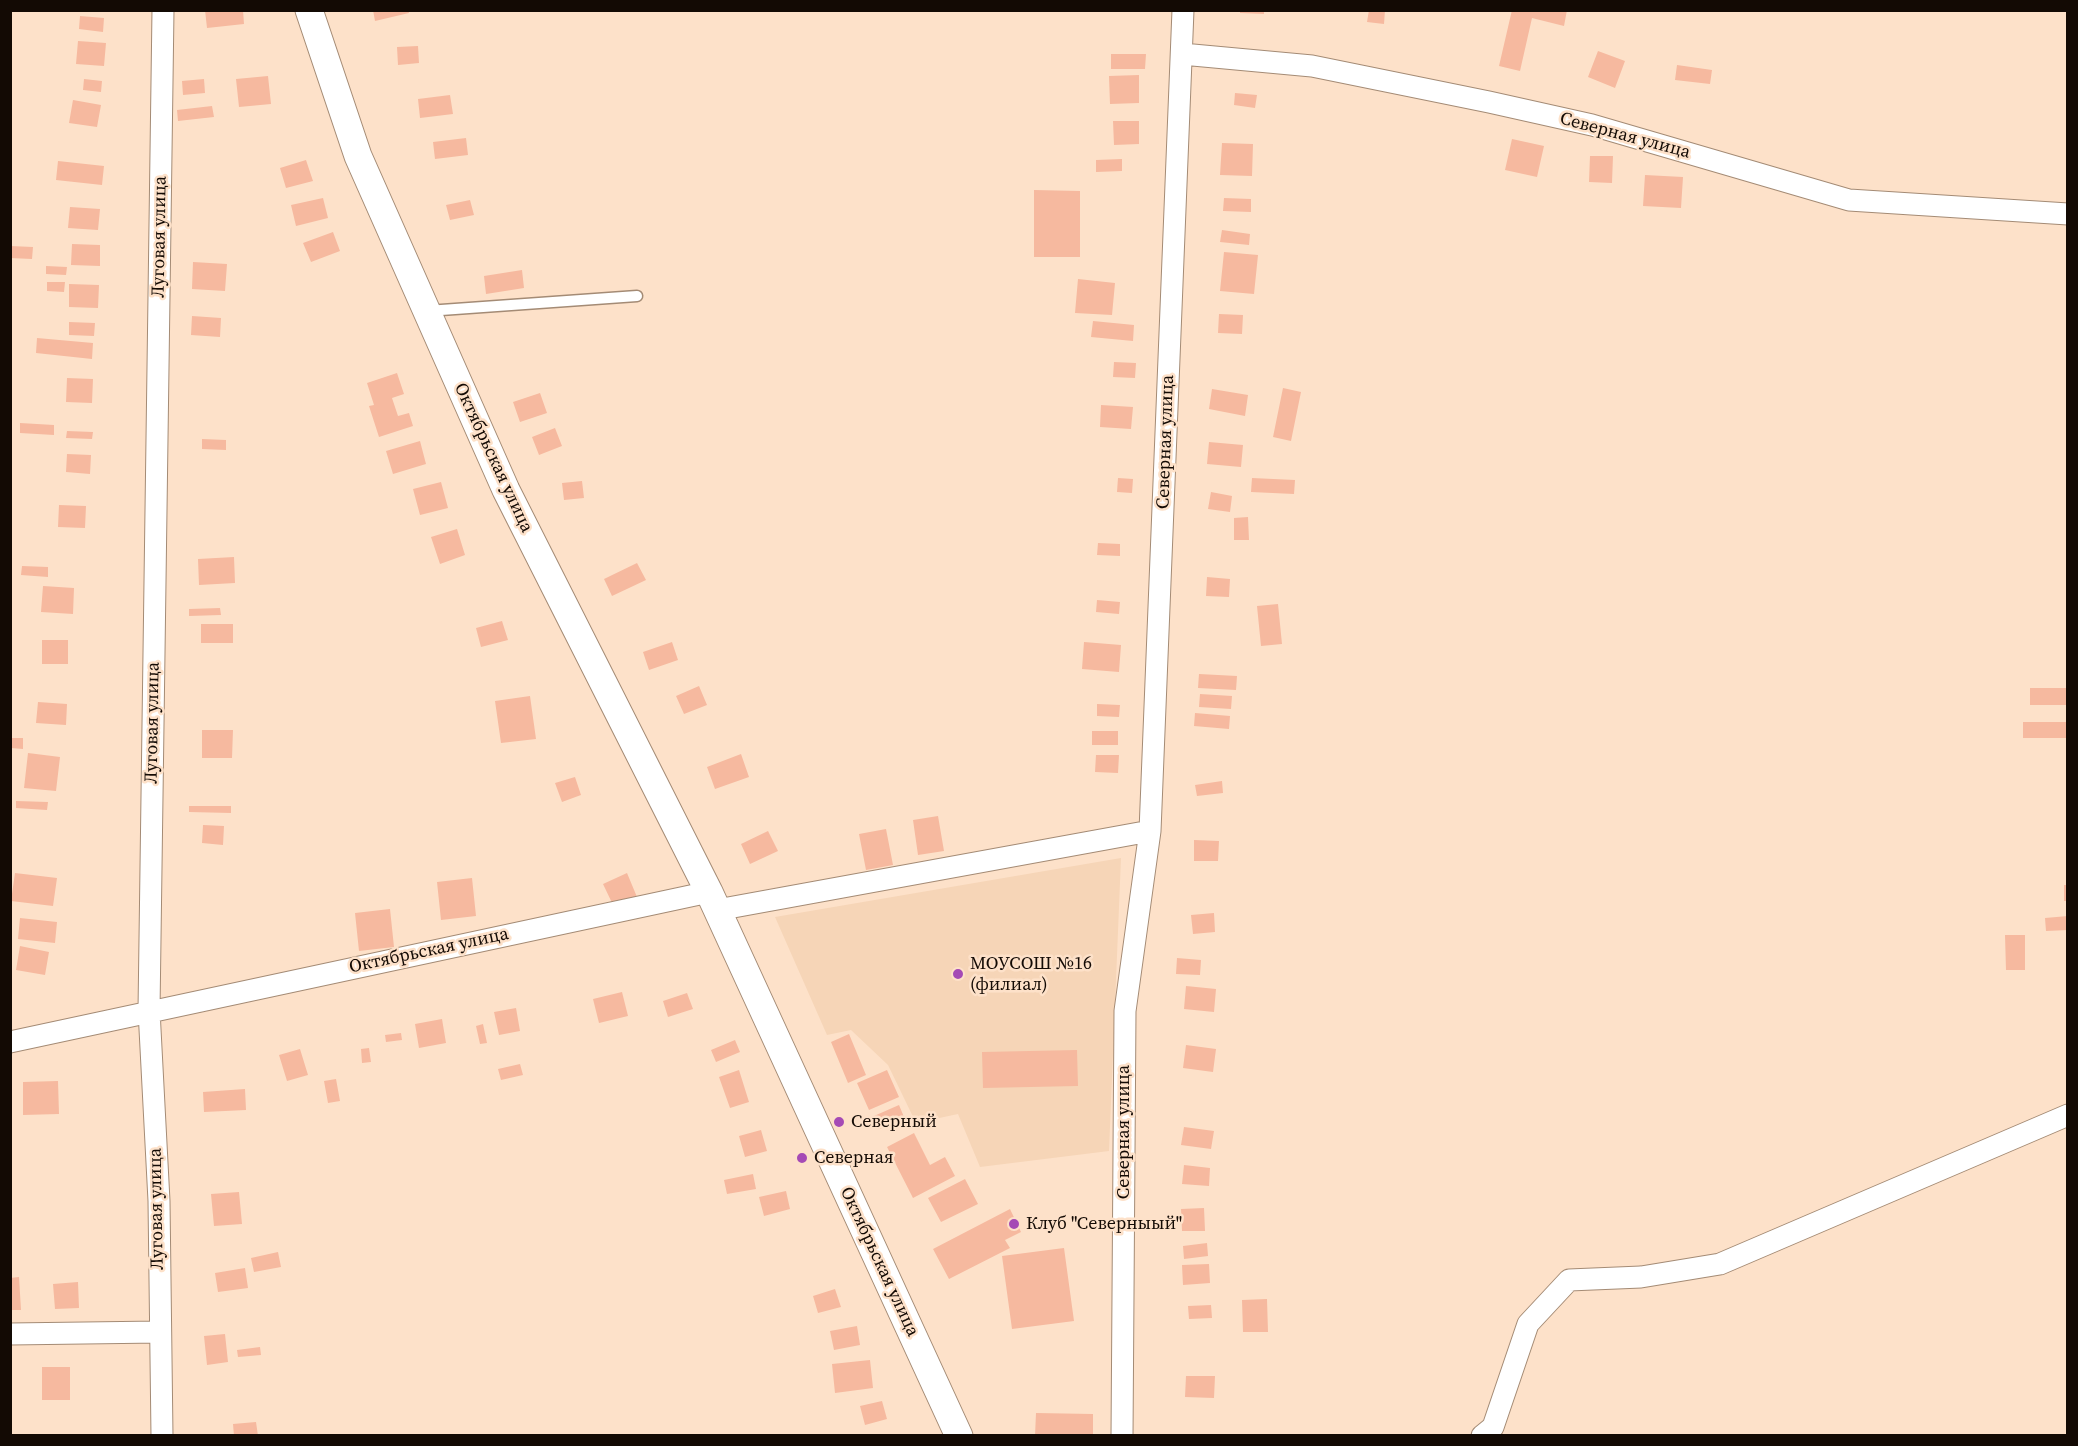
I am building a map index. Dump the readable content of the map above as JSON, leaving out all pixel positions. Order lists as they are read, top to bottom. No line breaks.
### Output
{"streets":{"street":["Северная улица","Луговая улица","Октябрьская улица"]},"crossings":[["Луговая улица","Октябрьская улица"]],"places":["МОУСОШ №16 (филиал)","Северный","Северная","Клуб \"Северныый\""]}
